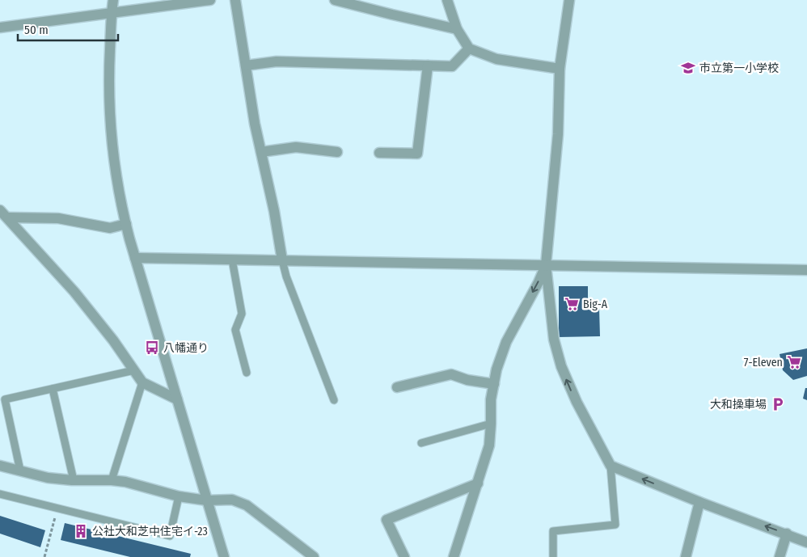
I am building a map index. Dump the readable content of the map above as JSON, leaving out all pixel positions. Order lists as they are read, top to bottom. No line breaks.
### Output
{"places":{"school or university":["市立第一小学校"],"supermarket":["Big-A","7-Eleven"],"bus stop":["八幡通り"],"parking":["大和操車場"],"building":["公社大和芝中住宅イ-23"]},"scale_bar":"50 m"}
